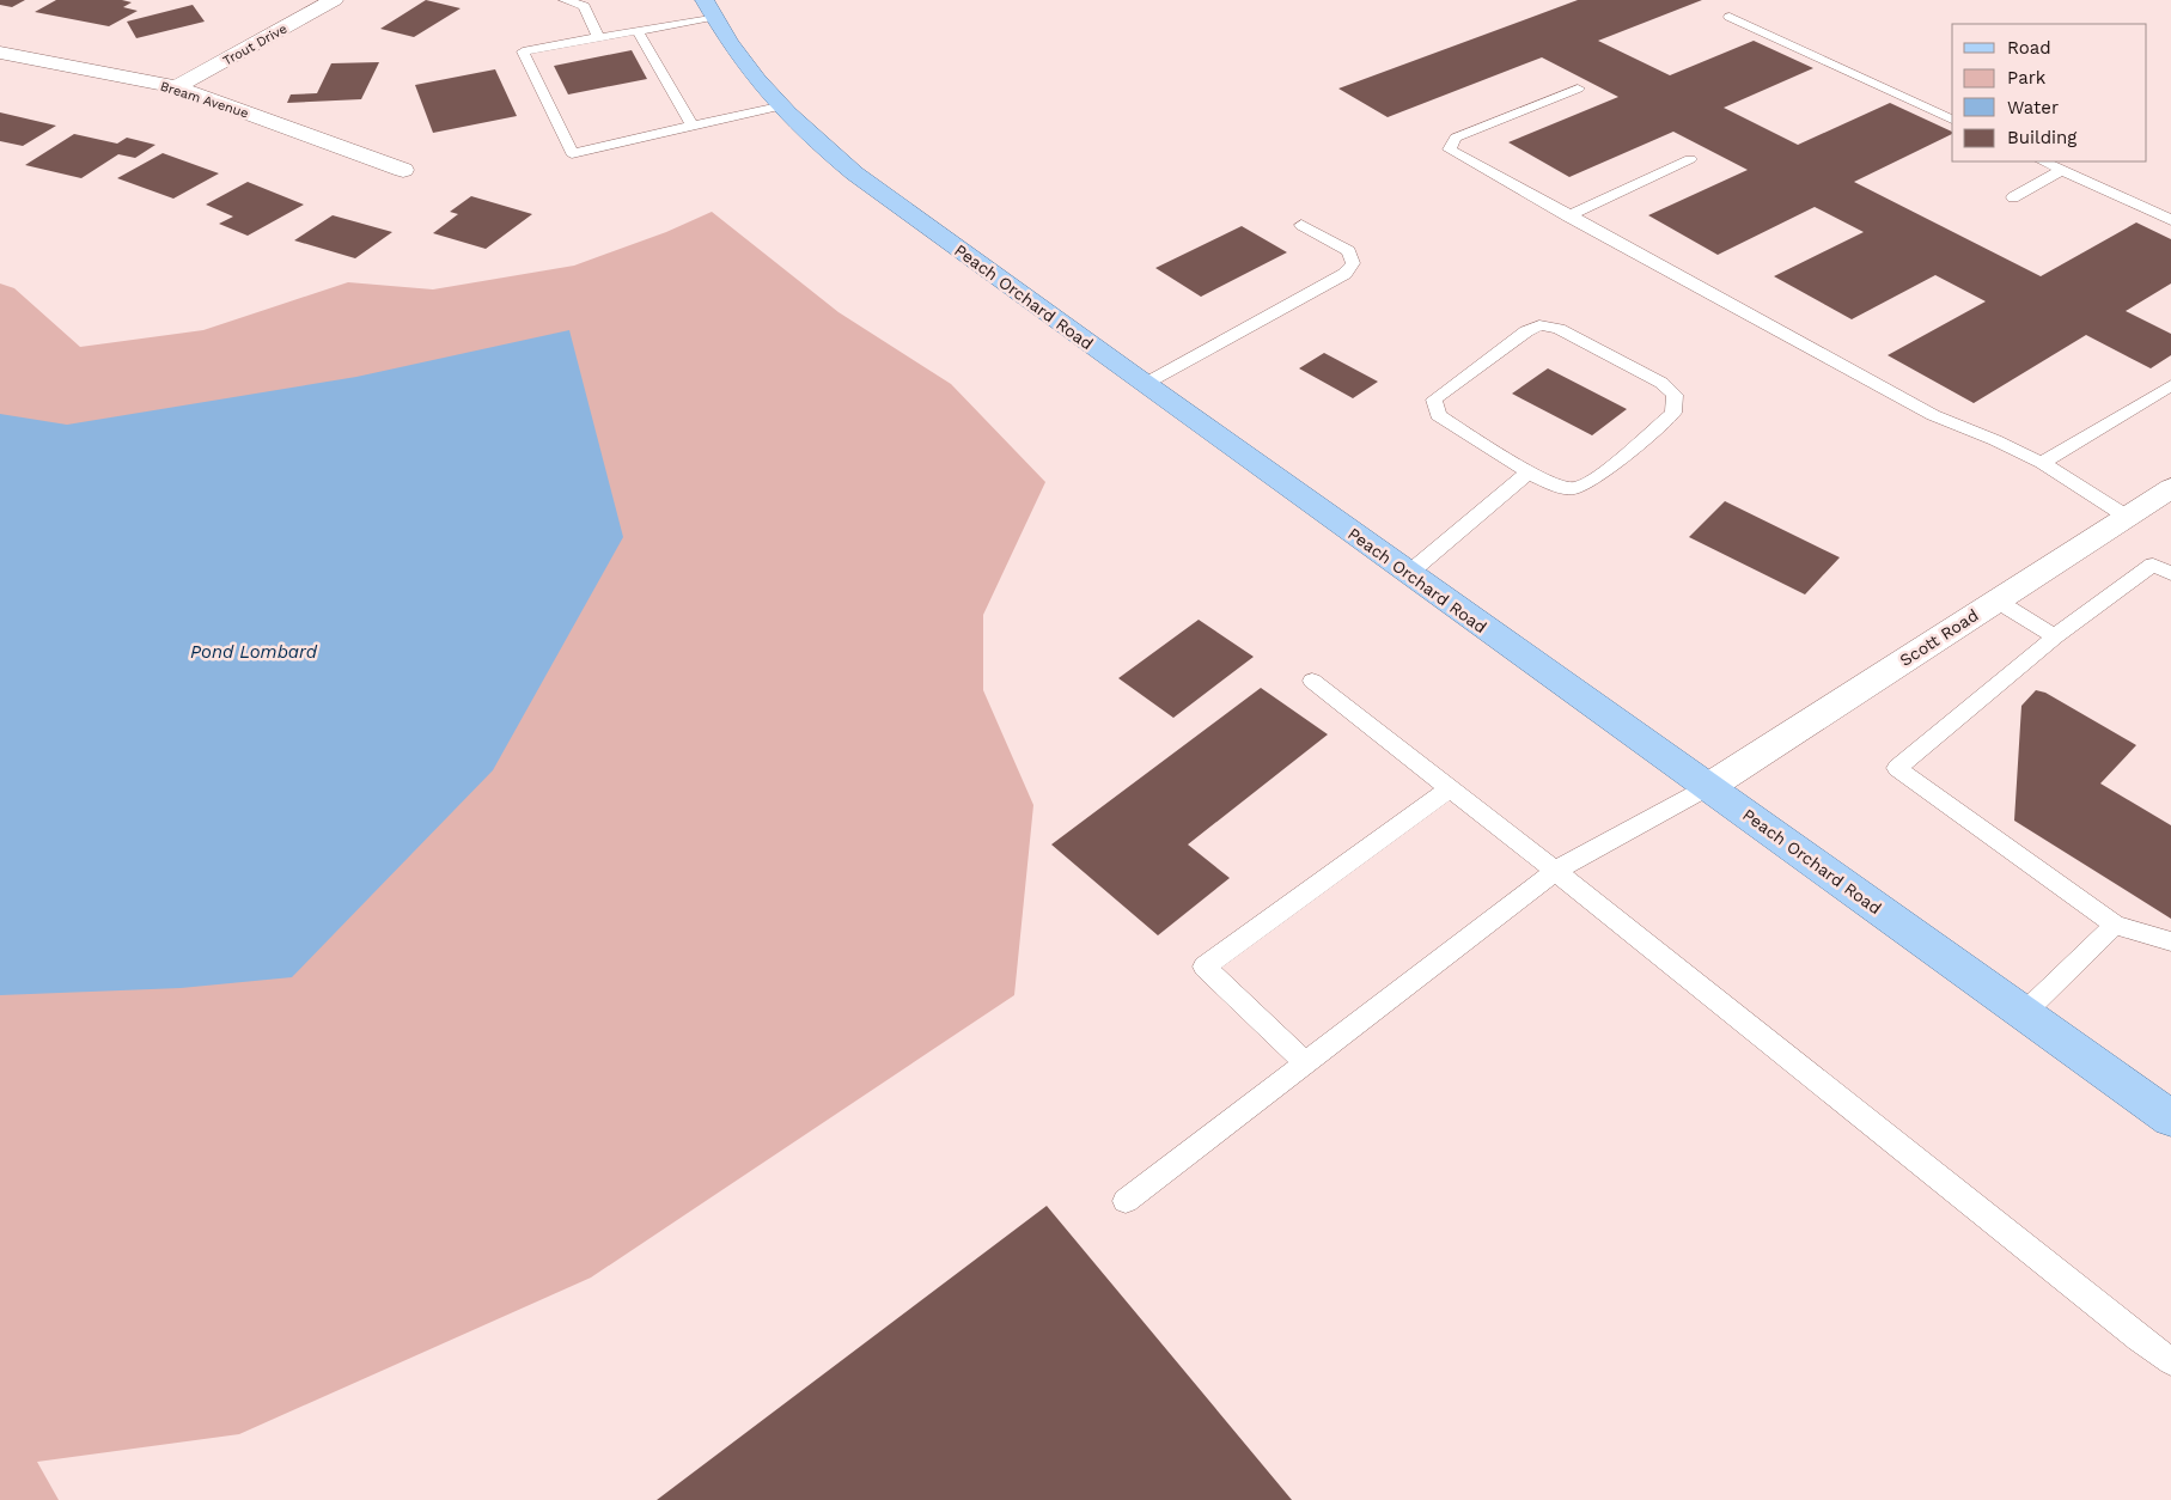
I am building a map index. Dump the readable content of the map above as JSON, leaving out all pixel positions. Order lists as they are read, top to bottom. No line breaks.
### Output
{"streets":{"main road":["Peach Orchard Road"],"street":["Trout Drive","Bream Avenue","Scott Road"]},"crossings":[["Trout Drive","Bream Avenue"],["Peach Orchard Road","Scott Road"]],"water":["Pond Lombard"],"legend":["Road","Park","Water","Building"]}
